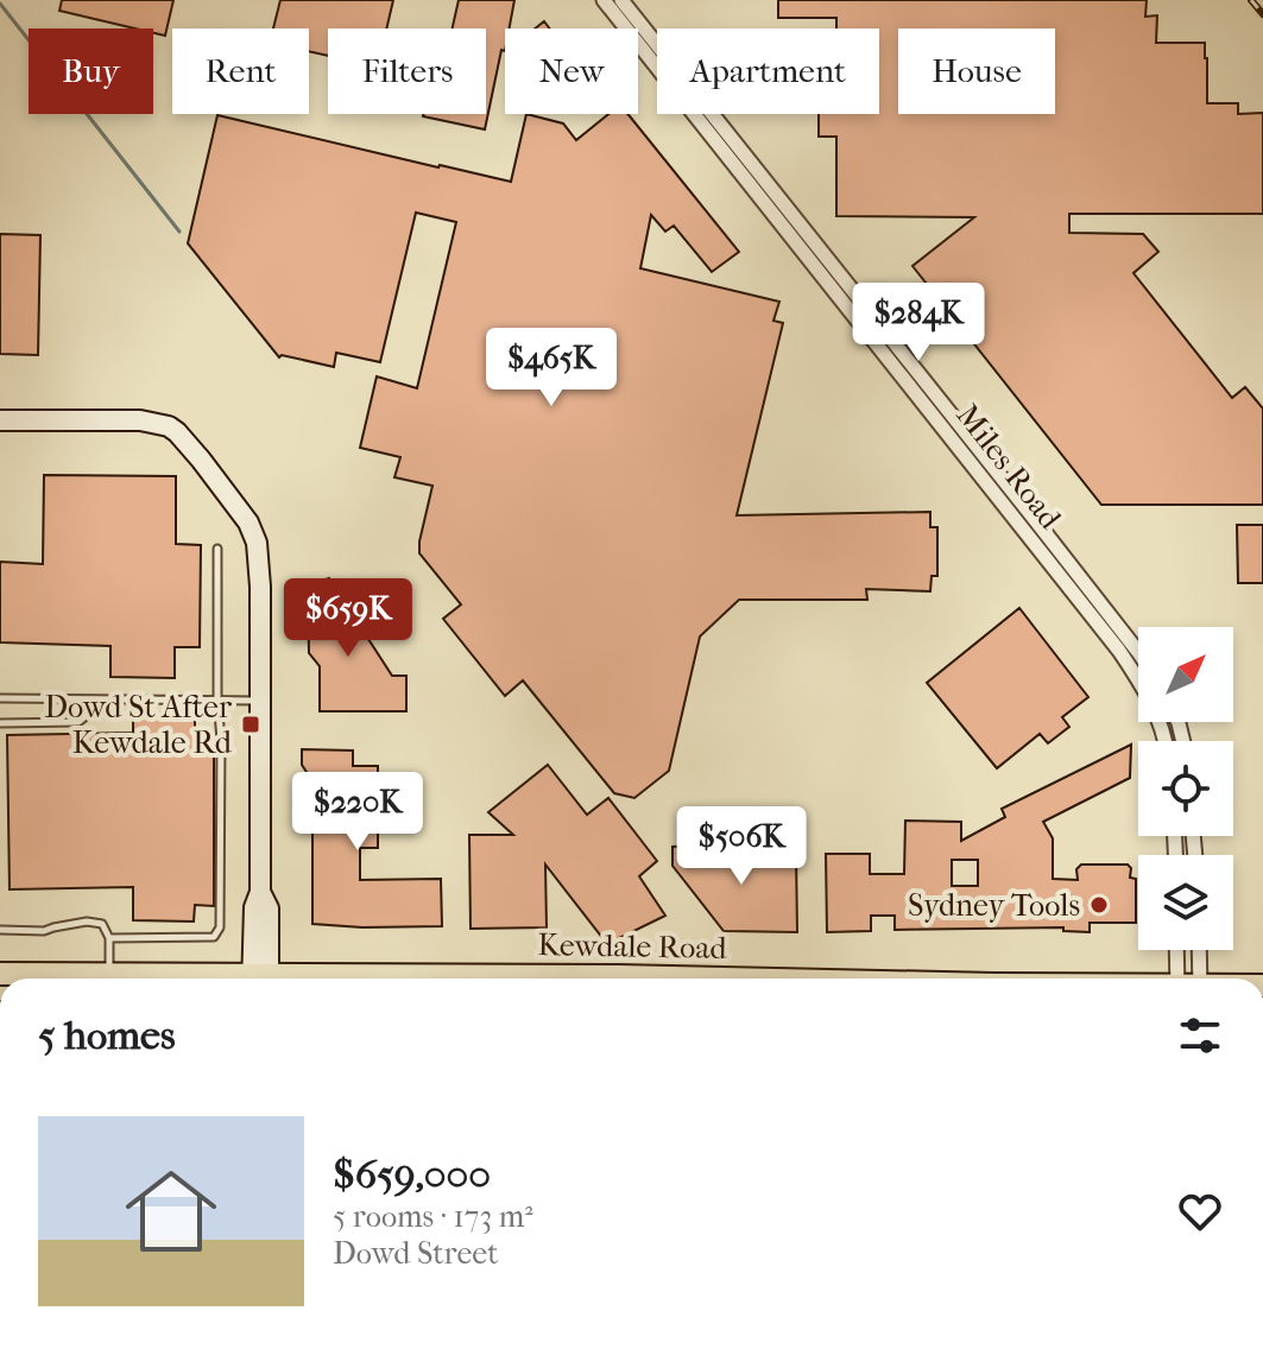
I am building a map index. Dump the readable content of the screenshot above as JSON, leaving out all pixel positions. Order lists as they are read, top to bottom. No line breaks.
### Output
{"streets":{"main road":["Kewdale Road"],"street":["Miles Road"]},"places":{"transit":["Dowd St After Kewdale Rd"],"other":["Sydney Tools"]},"north":"top right","page":{"chip":["Buy","Rent","Filters","New","Apartment","House"],"price":["$284K","$465K","$659K","$220K","$506K"],"heading":"5 homes","list":[{"name":"$659,000","note":"5 rooms · 173 m² · Dowd Street"}]}}
